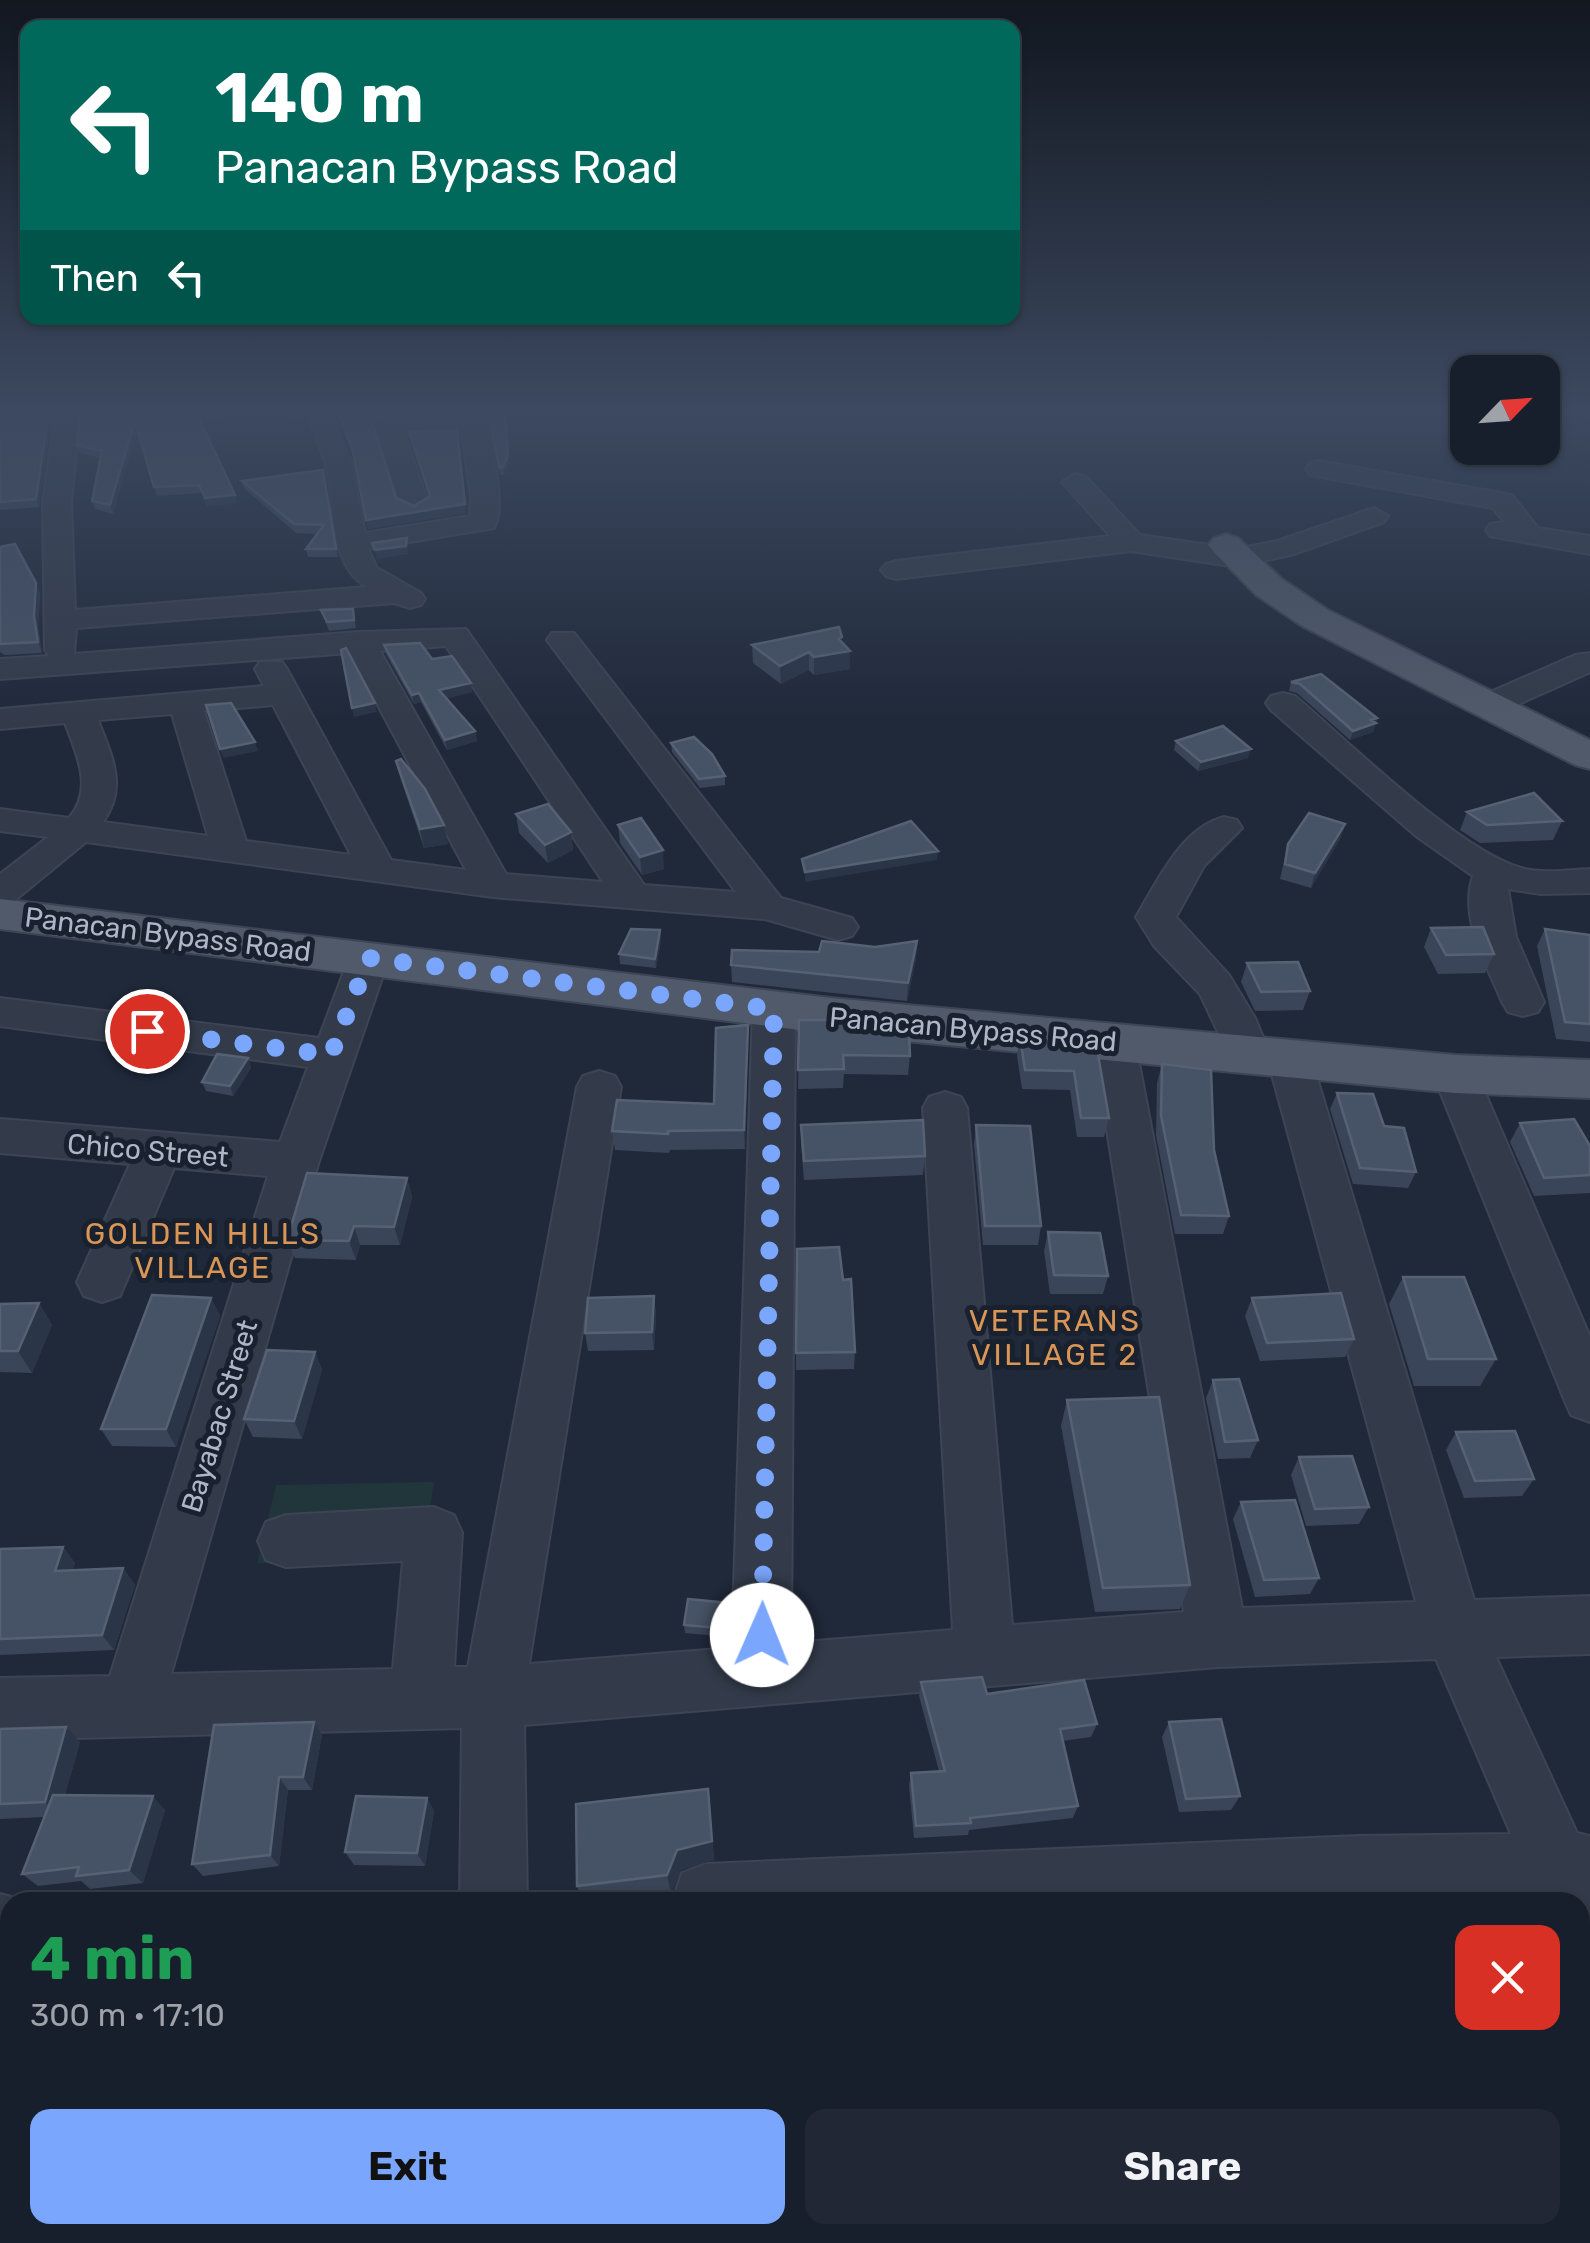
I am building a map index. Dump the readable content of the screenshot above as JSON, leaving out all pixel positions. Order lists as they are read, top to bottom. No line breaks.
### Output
{"streets":{"main road":["Panacan Bypass Road"],"street":["Chico Street","Bayabac Street"]},"crossings":[["Panacan Bypass Road","Bayabac Street"],["Chico Street","Bayabac Street"]],"districts":["GOLDEN HILLS VILLAGE","VETERANS VILLAGE 2"],"north":"top right","page":{"turn":["140 m","Panacan Bypass Road"],"then":"Then","heading":["4 min","300 m · 17:10"],"buttons":["Exit","Share"]}}
